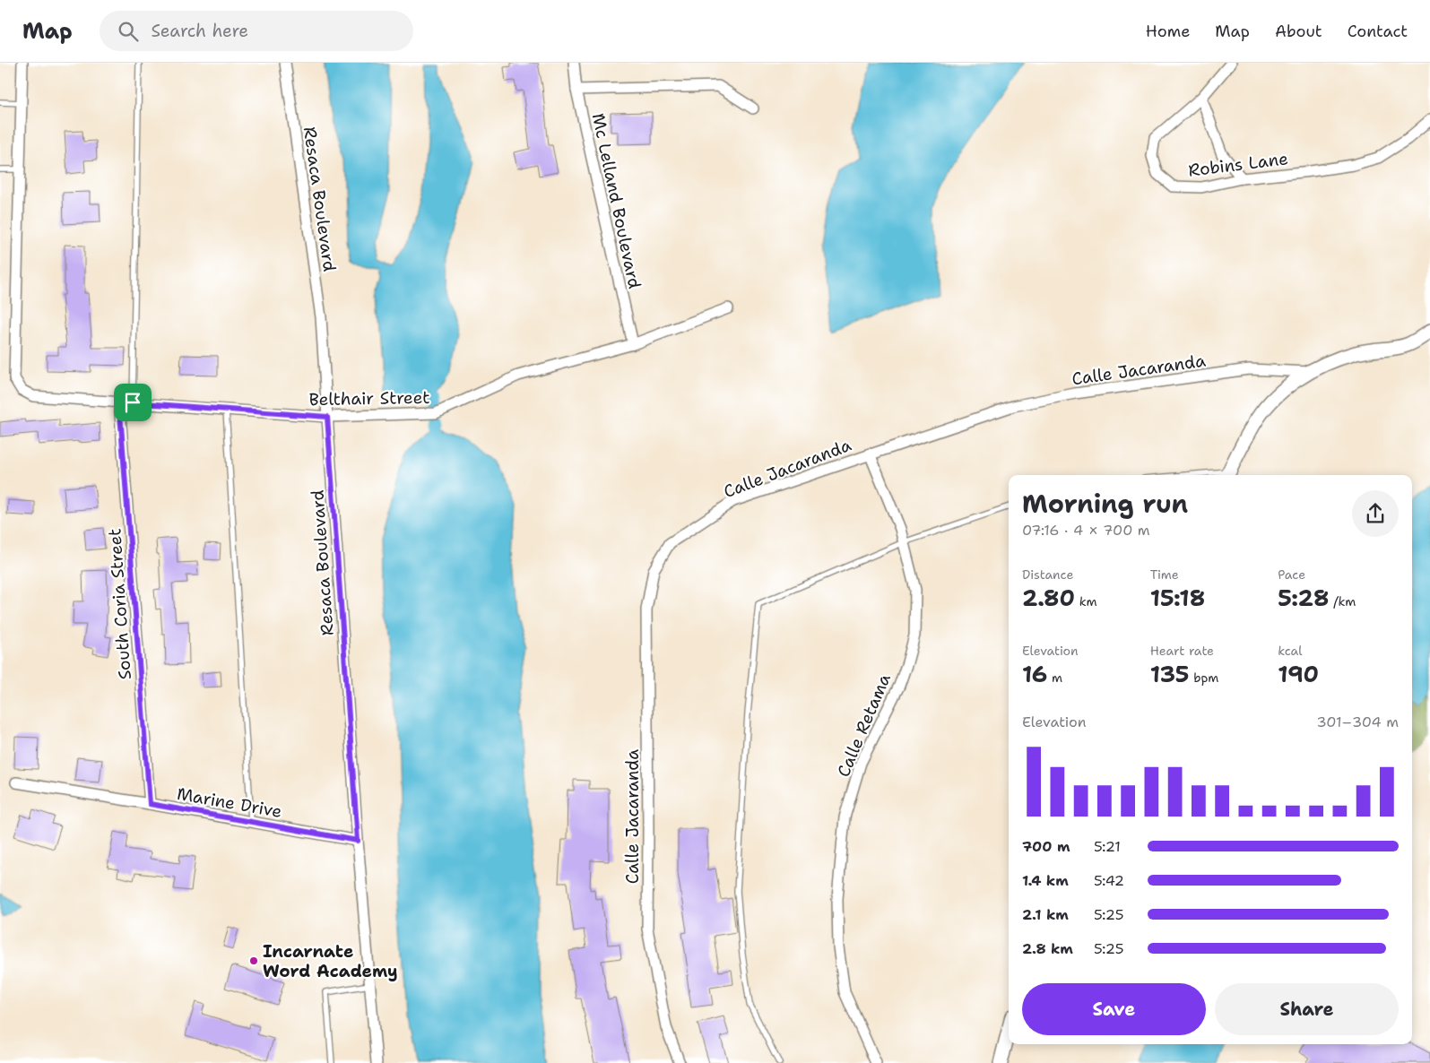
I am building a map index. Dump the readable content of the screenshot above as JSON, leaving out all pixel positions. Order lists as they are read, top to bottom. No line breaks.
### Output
{"streets":{"street":["Robins Lane","Resaca Boulevard","Mc Lelland Boulevard","Calle Jacaranda","Belthair Street","South Coria Street","Calle Retama","Marine Drive"]},"crossings":[["Resaca Boulevard","Belthair Street"],["Resaca Boulevard","Marine Drive"],["Mc Lelland Boulevard","Belthair Street"],["Calle Jacaranda","Calle Retama"],["Belthair Street","South Coria Street"],["South Coria Street","Marine Drive"]],"places":["Incarnate Word Academy"],"page":{"header":"Map","search":"Search here","nav":["Home","Map","About","Contact"],"heading":["Morning run","07:16 · 4 × 700 m"],"stats":[["Distance","2.80 km"],["Time","15:18"],["Pace","5:28 /km"],["Elevation","16 m"],["Heart rate","135 bpm"],["kcal","190"]],"chart":["Elevation","301–304 m"],"list":[{"name":"700 m","note":"5:21"},{"name":"1.4 km","note":"5:42"},{"name":"2.1 km","note":"5:25"},{"name":"2.8 km","note":"5:25"}],"buttons":["Save","Share"]}}
